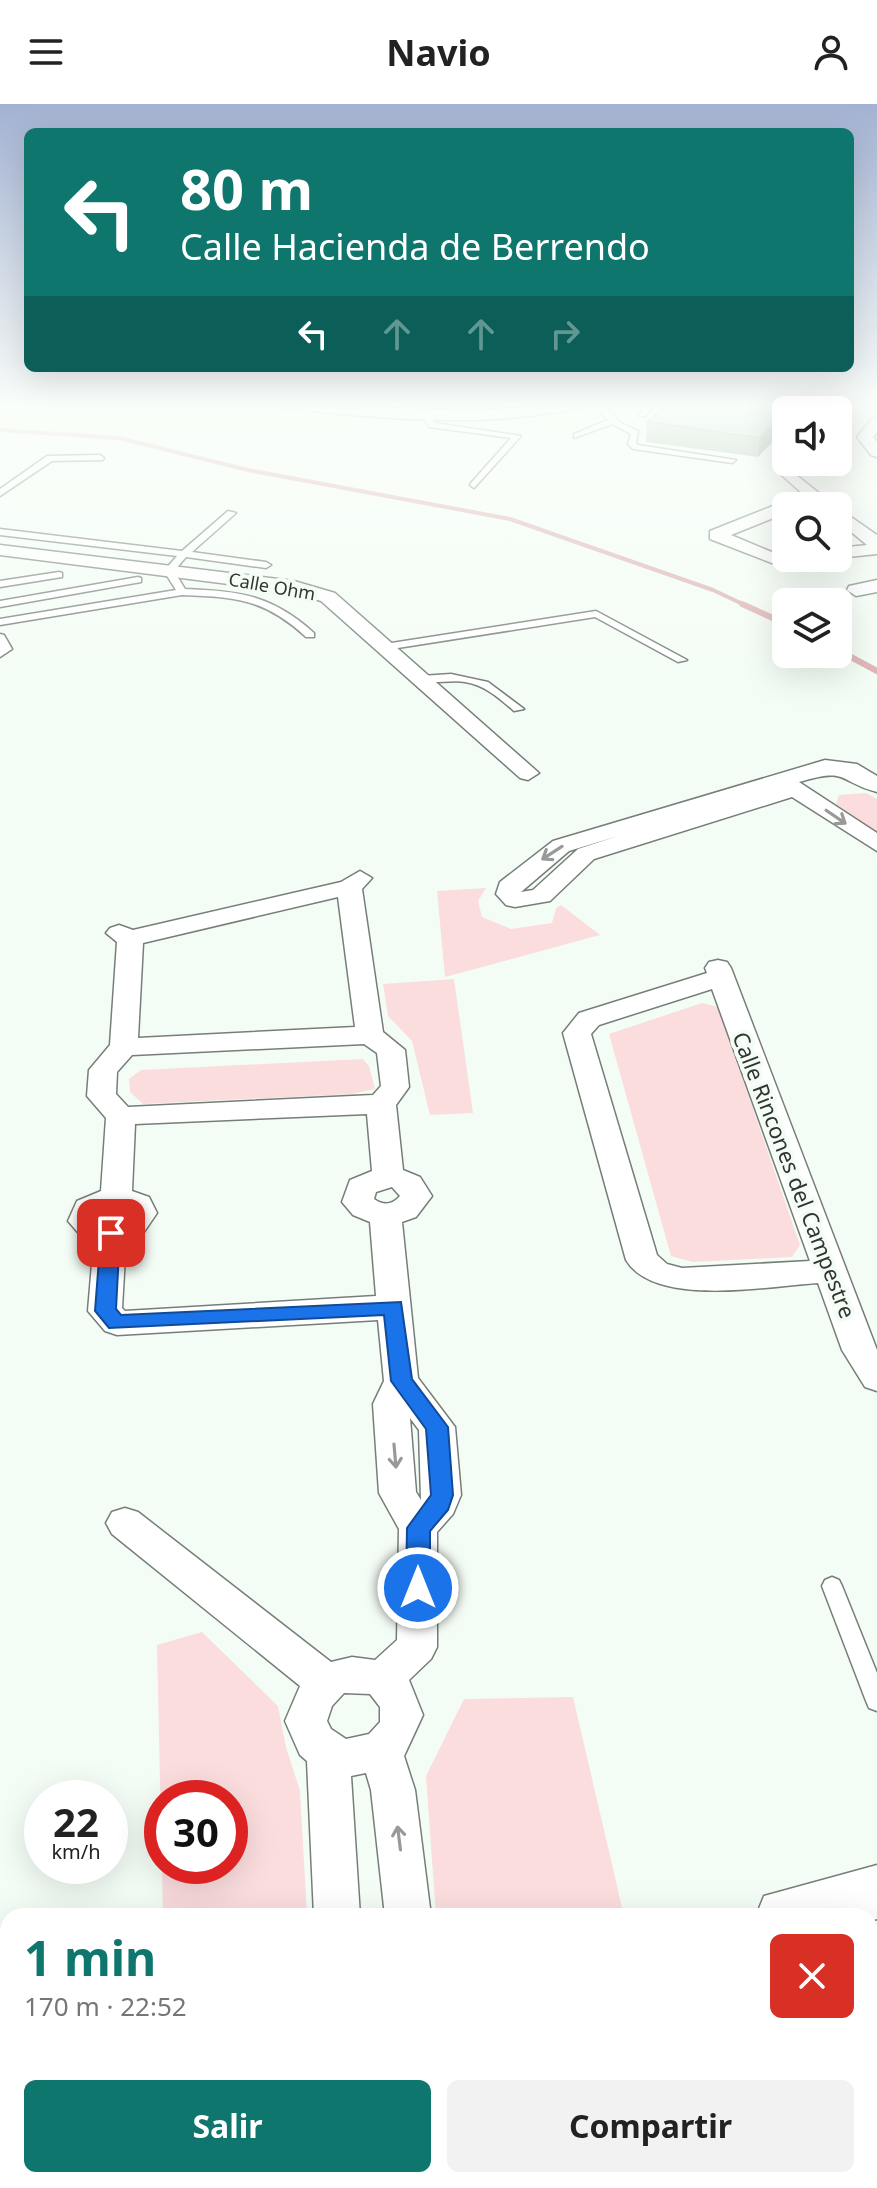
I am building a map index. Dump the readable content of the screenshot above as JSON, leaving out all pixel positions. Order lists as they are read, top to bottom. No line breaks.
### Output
{"streets":{"street":["Calle Ohm","Calle Rincones del Campestre"]},"page":{"header":"Navio","turn":["80 m","Calle Hacienda de Berrendo"],"speed":"22 km/h","limit":"30","heading":["1 min","170 m · 22:52"],"buttons":["Salir","Compartir"]}}
